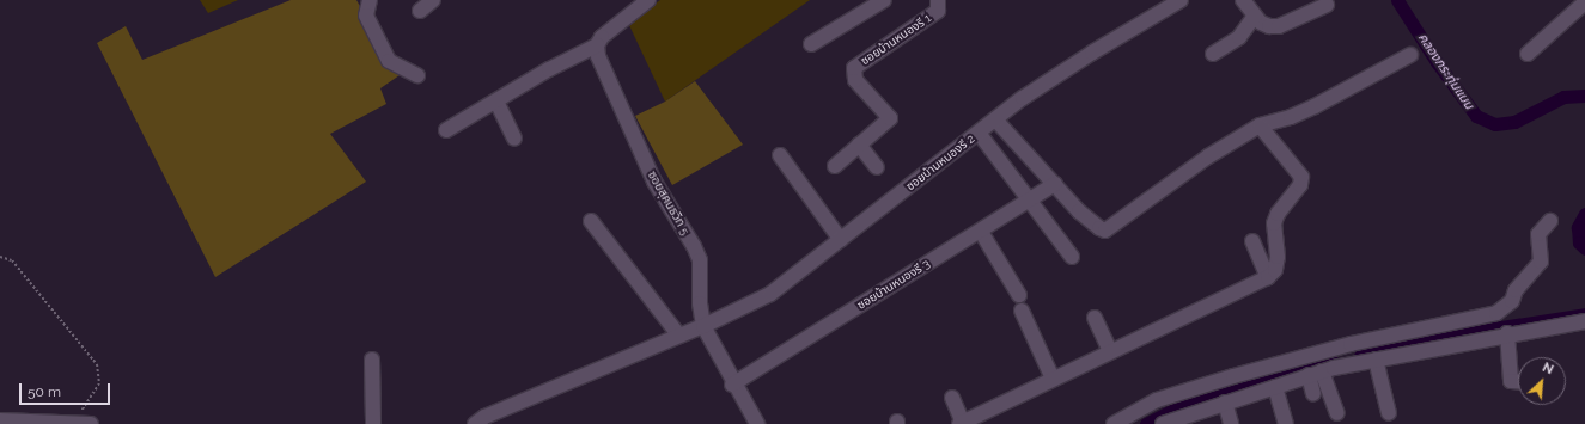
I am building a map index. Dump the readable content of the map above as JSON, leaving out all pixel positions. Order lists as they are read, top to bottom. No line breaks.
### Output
{"streets":{"street":["ซอยบ้านหนองรี 1","ซอยบ้านหนองรี 2","ซอยสุคนธวิท 5","ซอยบ้านหนองรี 3"]},"crossings":[["ซอยบ้านหนองรี 2","ซอยสุคนธวิท 5"],["ซอยสุคนธวิท 5","ซอยบ้านหนองรี 3"]],"water":["คลองกระทุ่มแบน"],"scale_bar":"50 m","north":"top right"}
